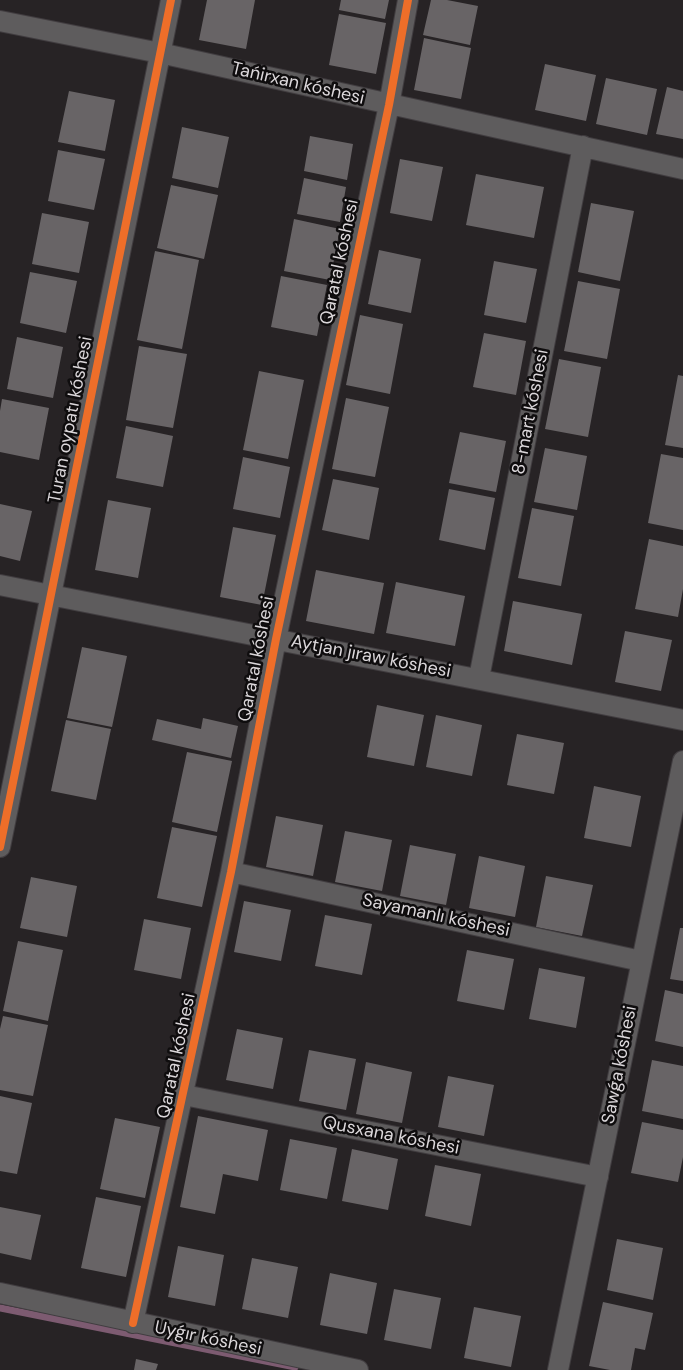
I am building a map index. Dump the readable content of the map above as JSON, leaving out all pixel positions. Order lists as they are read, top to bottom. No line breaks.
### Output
{"streets":{"street":["Tańirxan kóshesi","Qaratal kóshesi","8-mart kóshesi","Turan oypatı kóshesi","Aytjan jıraw kóshesi","Sayamanlı kóshesi","Sawǵa kóshesi","Qusxana kóshesi","Uyǵır kóshesi"]},"crossings":[["Tańirxan kóshesi","Qaratal kóshesi"],["Tańirxan kóshesi","8-mart kóshesi"],["Tańirxan kóshesi","Turan oypatı kóshesi"],["Qaratal kóshesi","Aytjan jıraw kóshesi"],["Qaratal kóshesi","Sayamanlı kóshesi"],["Qaratal kóshesi","Qusxana kóshesi"],["Qaratal kóshesi","Uyǵır kóshesi"],["8-mart kóshesi","Aytjan jıraw kóshesi"],["Turan oypatı kóshesi","Aytjan jıraw kóshesi"],["Sayamanlı kóshesi","Sawǵa kóshesi"],["Sawǵa kóshesi","Qusxana kóshesi"]]}
